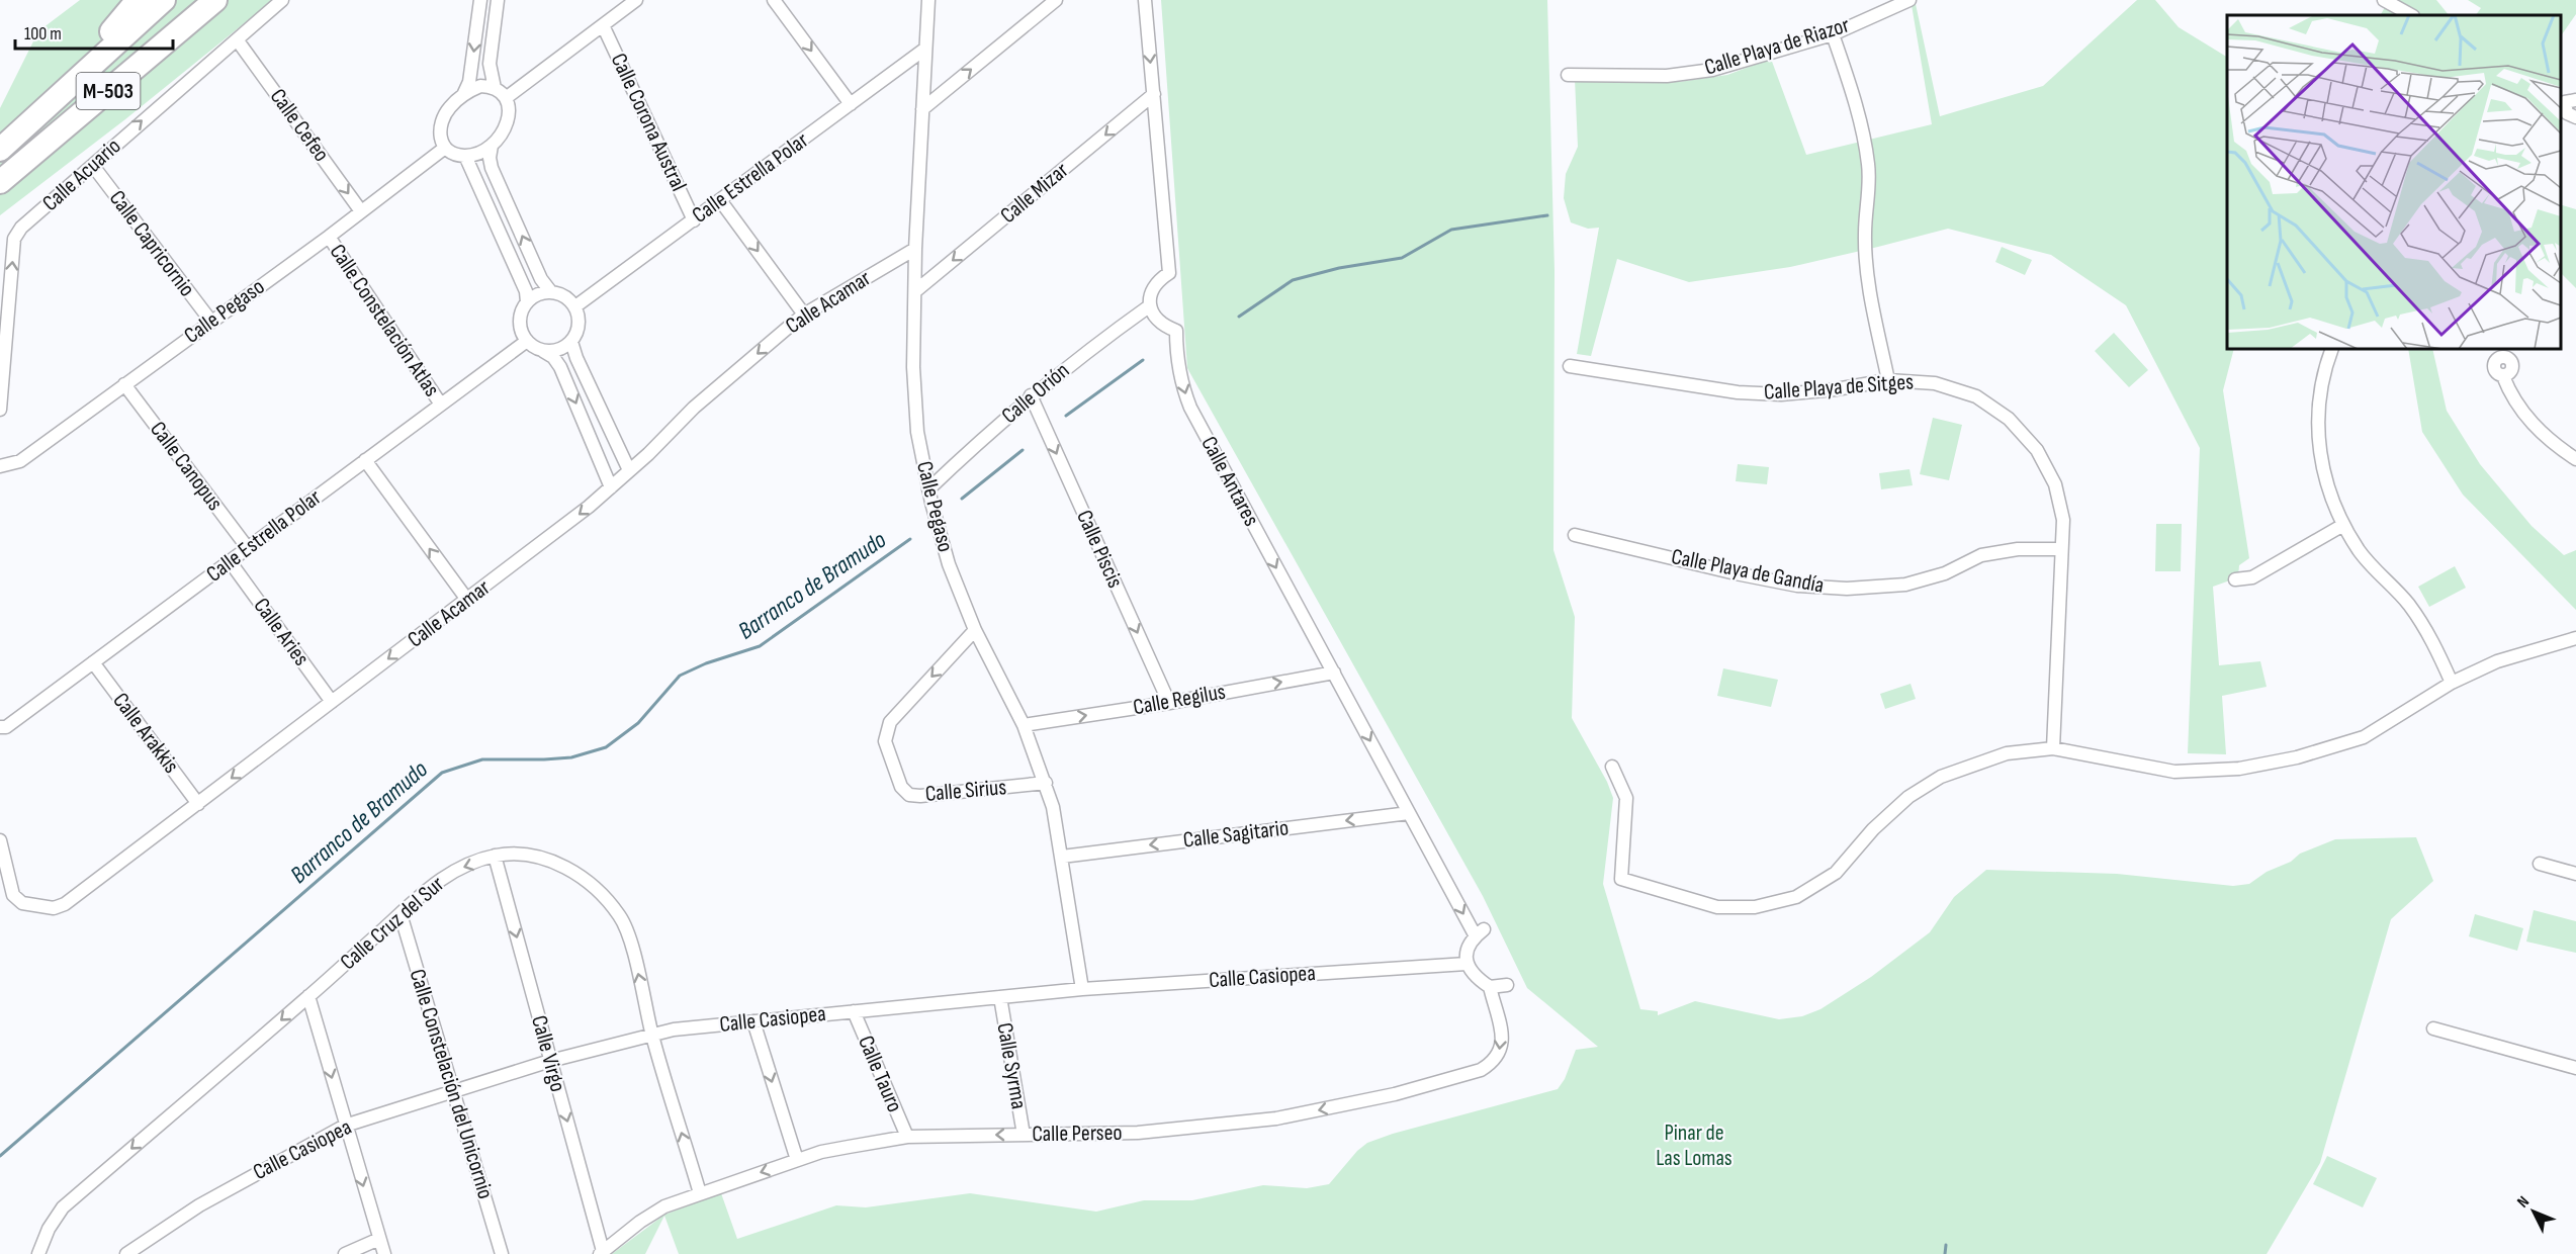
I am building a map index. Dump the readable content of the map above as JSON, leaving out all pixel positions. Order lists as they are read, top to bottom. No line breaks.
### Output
{"streets":{"highway":["M-503"],"street":["Calle Playa de Riazor","Calle Corona Austral","Calle Cefeo","Calle Acuario","Calle Estrella Polar","Calle Mizar","Calle Capricornio","Calle Acamar","Calle Pegaso","Calle Constelación Atlas","Calle Playa de Sitges","Calle Orión","Calle Canopus","Calle Antares","Calle Piscis","Calle Playa de Gandía","Calle Aries","Calle Regilus","Calle Arakkis","Calle Sirius","Calle Sagitario","Calle Cruz del Sur","Calle Casiopea","Calle Virgo","Calle Syrma","Calle Tauro","Calle Constelación del Unicornio","Calle Perseo"]},"crossings":[["Calle Corona Austral","Calle Estrella Polar"],["Calle Cefeo","Calle Acuario"],["Calle Cefeo","Calle Pegaso"],["Calle Acuario","Calle Capricornio"],["Calle Estrella Polar","Calle Pegaso"],["Calle Estrella Polar","Calle Constelación Atlas"],["Calle Estrella Polar","Calle Canopus"],["Calle Estrella Polar","Calle Aries"],["Calle Estrella Polar","Calle Arakkis"],["Calle Mizar","Calle Pegaso"],["Calle Capricornio","Calle Pegaso"],["Calle Acamar","Calle Pegaso"],["Calle Acamar","Calle Aries"],["Calle Acamar","Calle Arakkis"],["Calle Pegaso","Calle Constelación Atlas"],["Calle Pegaso","Calle Orión"],["Calle Pegaso","Calle Canopus"],["Calle Pegaso","Calle Regilus"],["Calle Pegaso","Calle Sirius"],["Calle Pegaso","Calle Sagitario"],["Calle Pegaso","Calle Casiopea"],["Calle Playa de Sitges","Calle Playa de Gandía"],["Calle Orión","Calle Antares"],["Calle Orión","Calle Piscis"],["Calle Antares","Calle Regilus"],["Calle Antares","Calle Sagitario"],["Calle Antares","Calle Casiopea"],["Calle Piscis","Calle Regilus"],["Calle Cruz del Sur","Calle Casiopea"],["Calle Cruz del Sur","Calle Virgo"],["Calle Cruz del Sur","Calle Constelación del Unicornio"],["Calle Cruz del Sur","Calle Perseo"],["Calle Casiopea","Calle Virgo"],["Calle Casiopea","Calle Syrma"],["Calle Casiopea","Calle Tauro"],["Calle Casiopea","Calle Constelación del Unicornio"],["Calle Virgo","Calle Perseo"],["Calle Syrma","Calle Perseo"],["Calle Tauro","Calle Perseo"]],"one_way":["Calle Cefeo","Calle Acuario","Calle Mizar","Calle Acamar","Calle Antares","Calle Piscis","Calle Regilus","Calle Sagitario","Calle Virgo","Calle Perseo"],"water":["Barranco de Bramudo"],"parks":["Pinar de Las Lomas"],"scale_bar":"100 m","north":"top left"}
